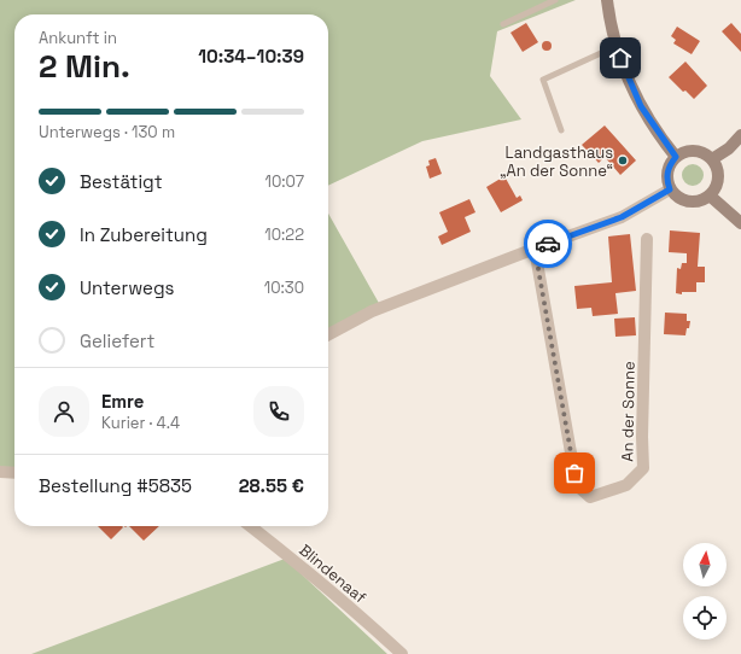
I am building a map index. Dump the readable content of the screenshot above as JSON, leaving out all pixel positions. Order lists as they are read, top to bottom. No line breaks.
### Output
{"streets":{"street":["An der Sonne","Blindenaaf"]},"places":["Landgasthaus „An der Sonne“"],"north":"top","page":{"heading":["2 Min.","Ankunft in","10:34–10:39"],"panel":["Emre","Kurier · 4.4","Bestellung #5835","28.55 €"],"bar":"Unterwegs · 130 m","list":[["Bestätigt","10:07"],["In Zubereitung","10:22"],["Unterwegs","10:30"],"Geliefert"]}}
